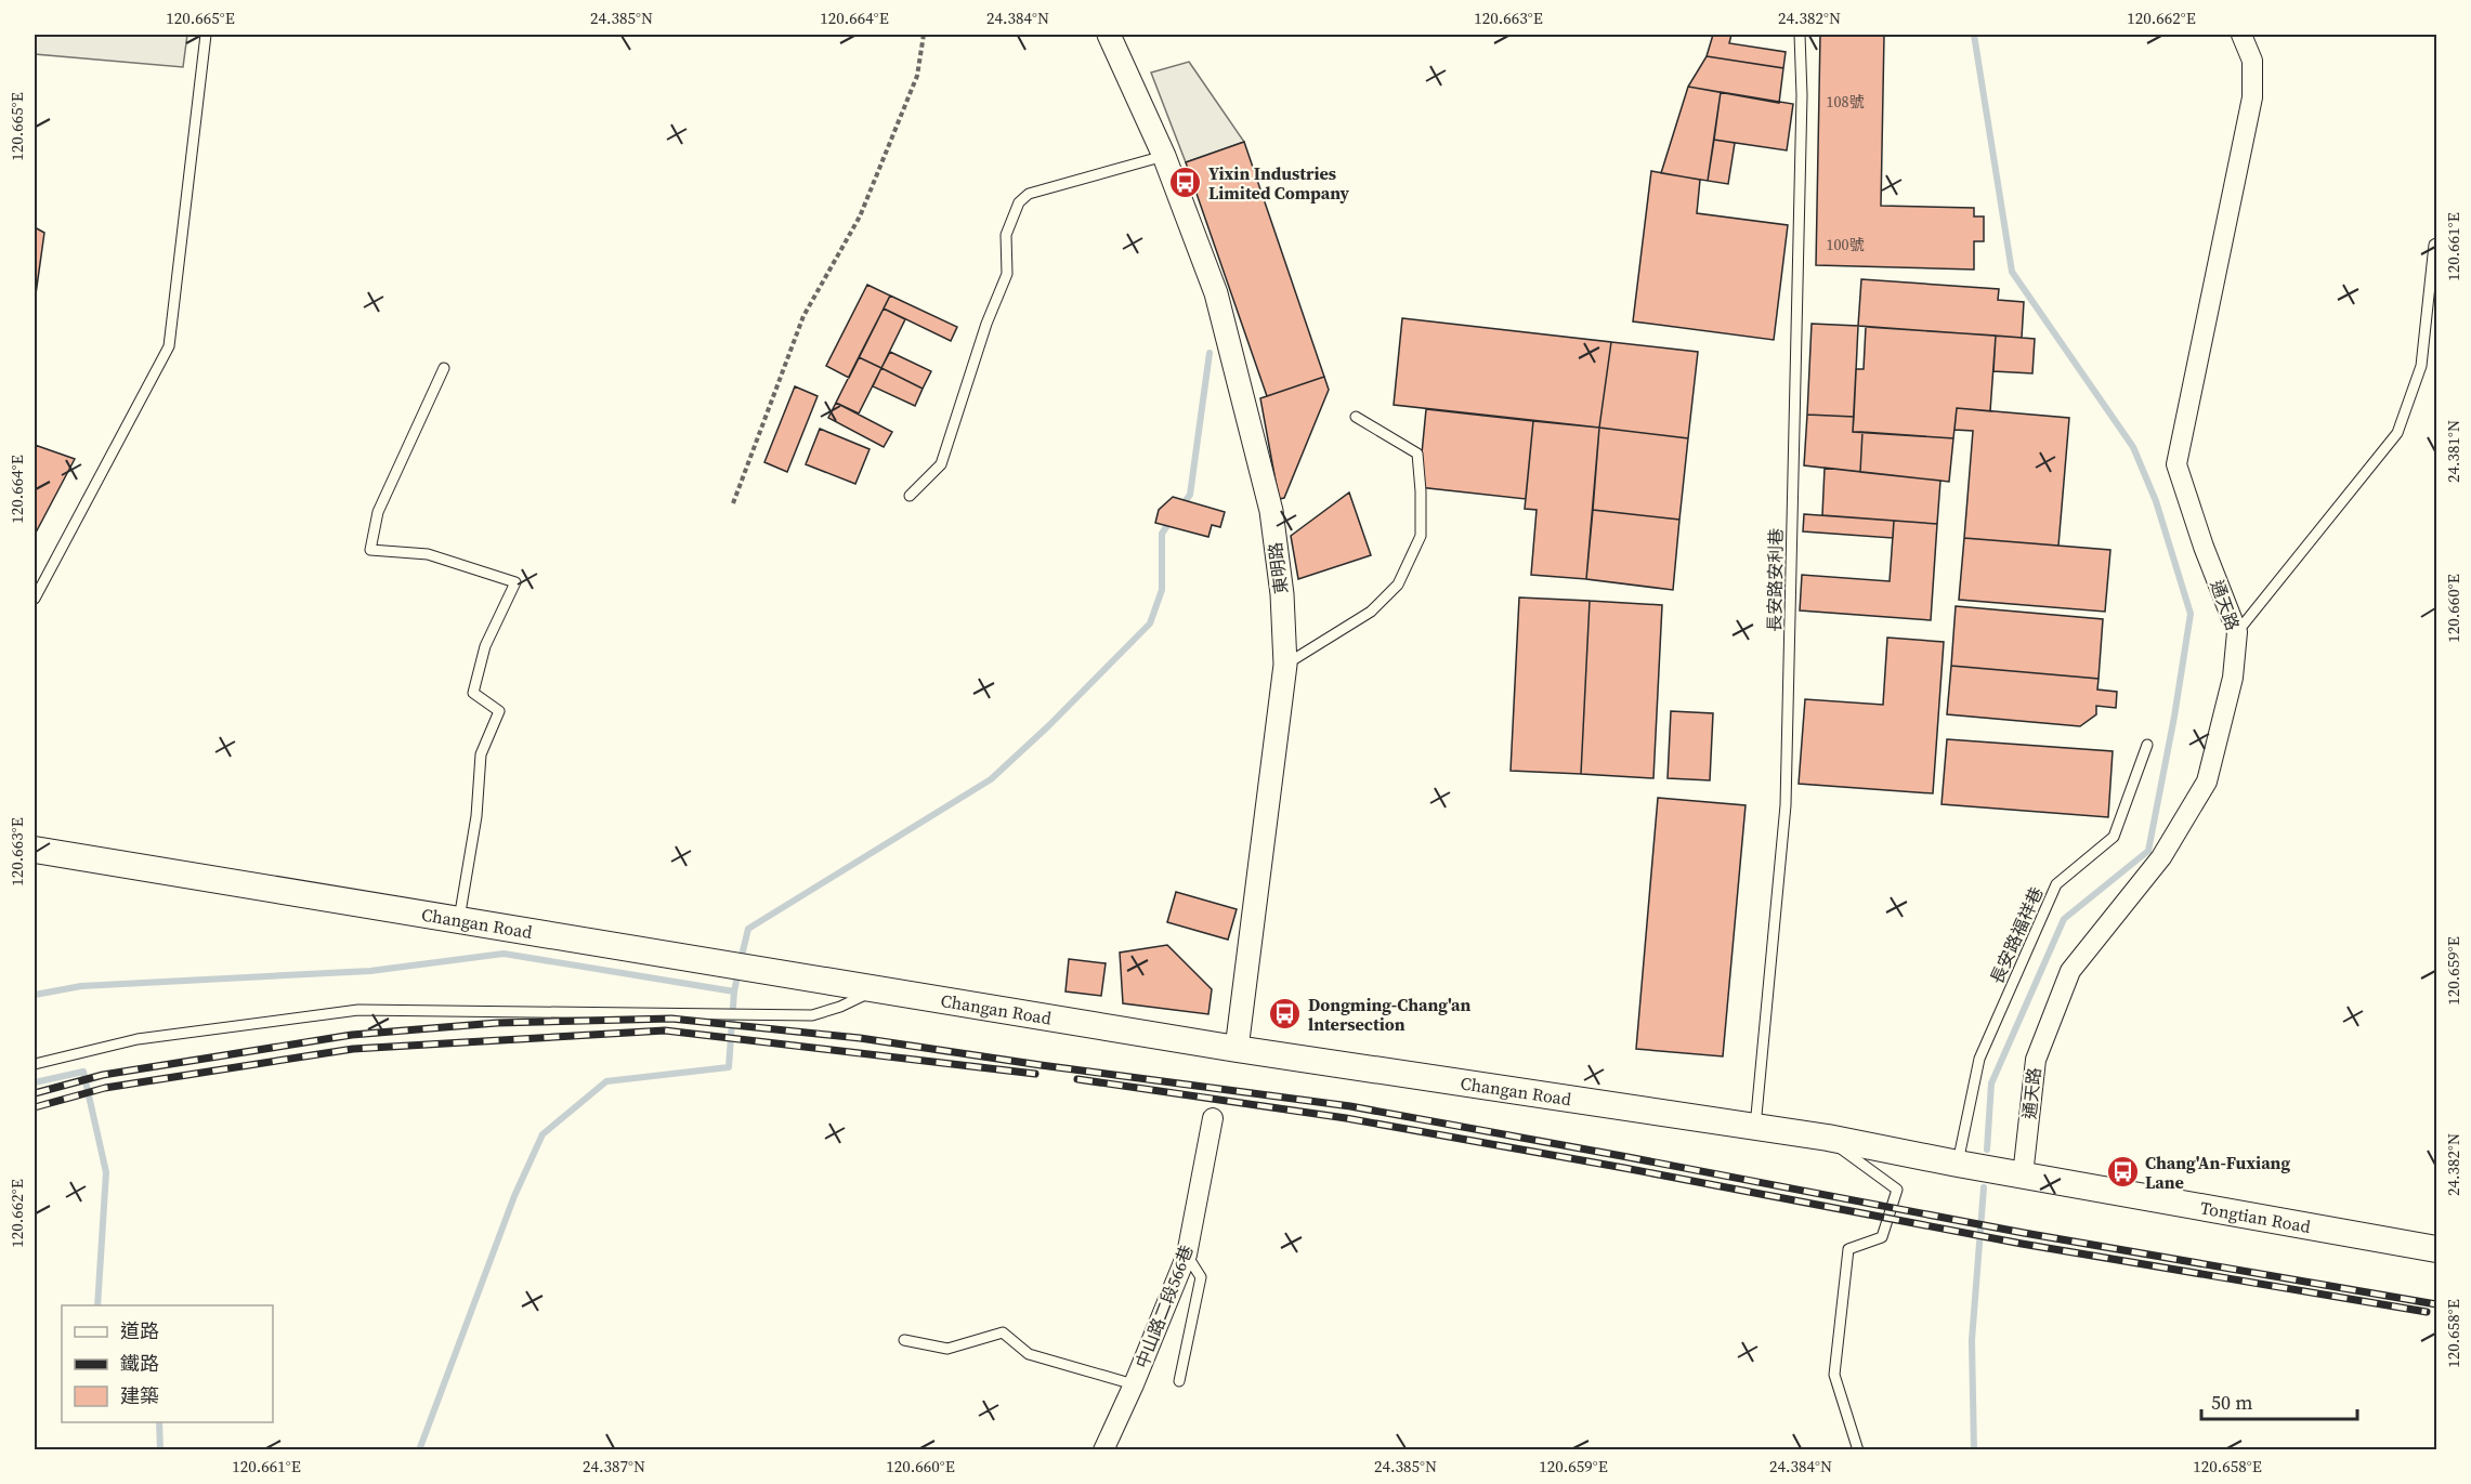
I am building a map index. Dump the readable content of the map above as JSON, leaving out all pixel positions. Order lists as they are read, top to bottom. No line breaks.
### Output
{"streets":{"main road":["Changan Road","Tongtian Road"],"street":["東明路","通天路","中山路二段566巷"],"lane":["長安路安利巷","長安路福祥巷"]},"crossings":[["東明路","Changan Road"],["長安路安利巷","Changan Road"],["通天路","Tongtian Road"],["Changan Road","長安路福祥巷"],["Changan Road","Tongtian Road"],["長安路福祥巷","Tongtian Road"]],"places":{"bus stop":["Yixin Industries Limited Company","Dongming-Chang'an lntersection","Chang'An-Fuxiang Lane"]},"house_numbers":["108號","100號"],"legend":["道路","鐵路","建築"],"scale_bar":"50 m","coordinates":["120.665°E","24.385°N","120.664°E","24.384°N","120.663°E","24.382°N","120.662°E","120.661°E","24.381°N","120.660°E","120.659°E","120.658°E","24.387°N"]}
